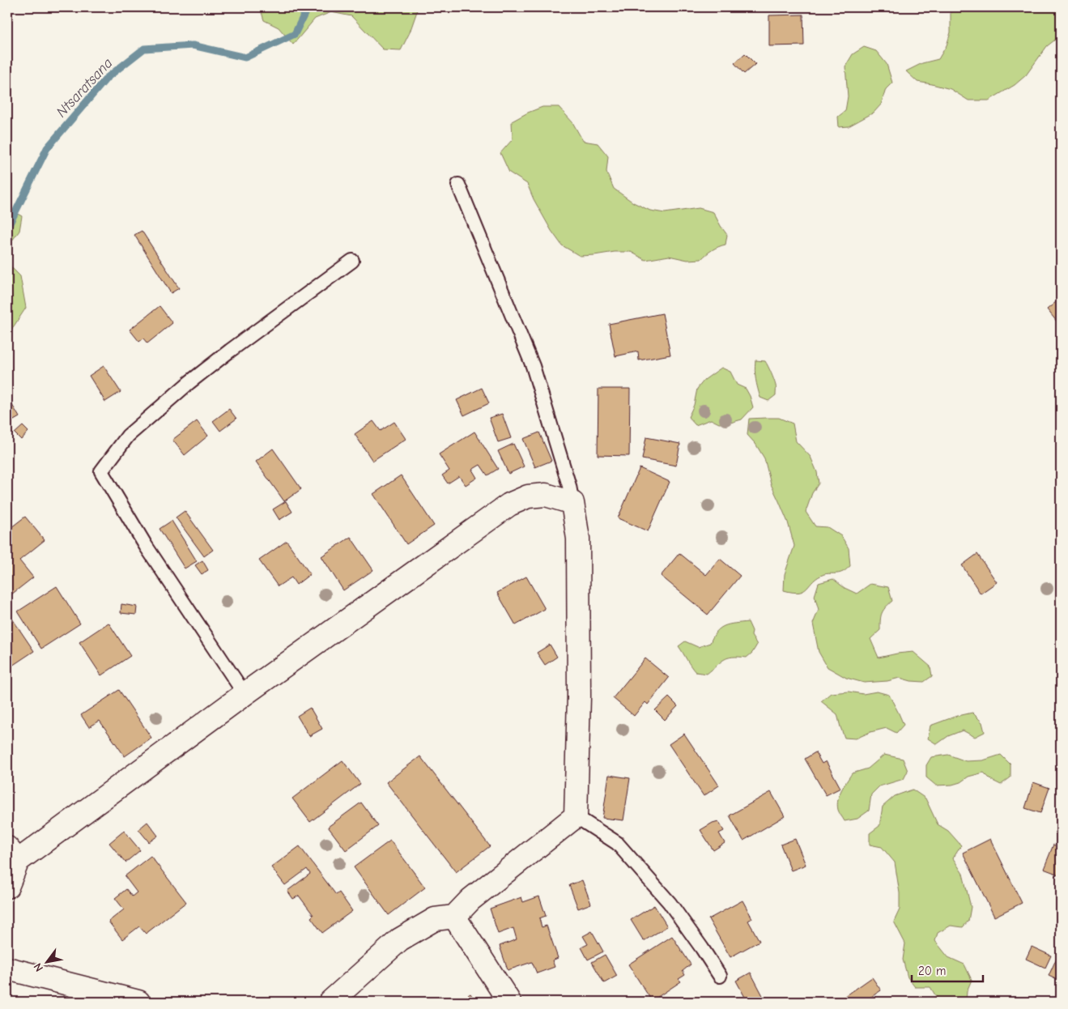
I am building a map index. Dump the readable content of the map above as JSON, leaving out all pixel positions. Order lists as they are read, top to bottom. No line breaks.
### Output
{"water":["Ntsaratsana"],"scale_bar":"20 m","north":"bottom left"}
